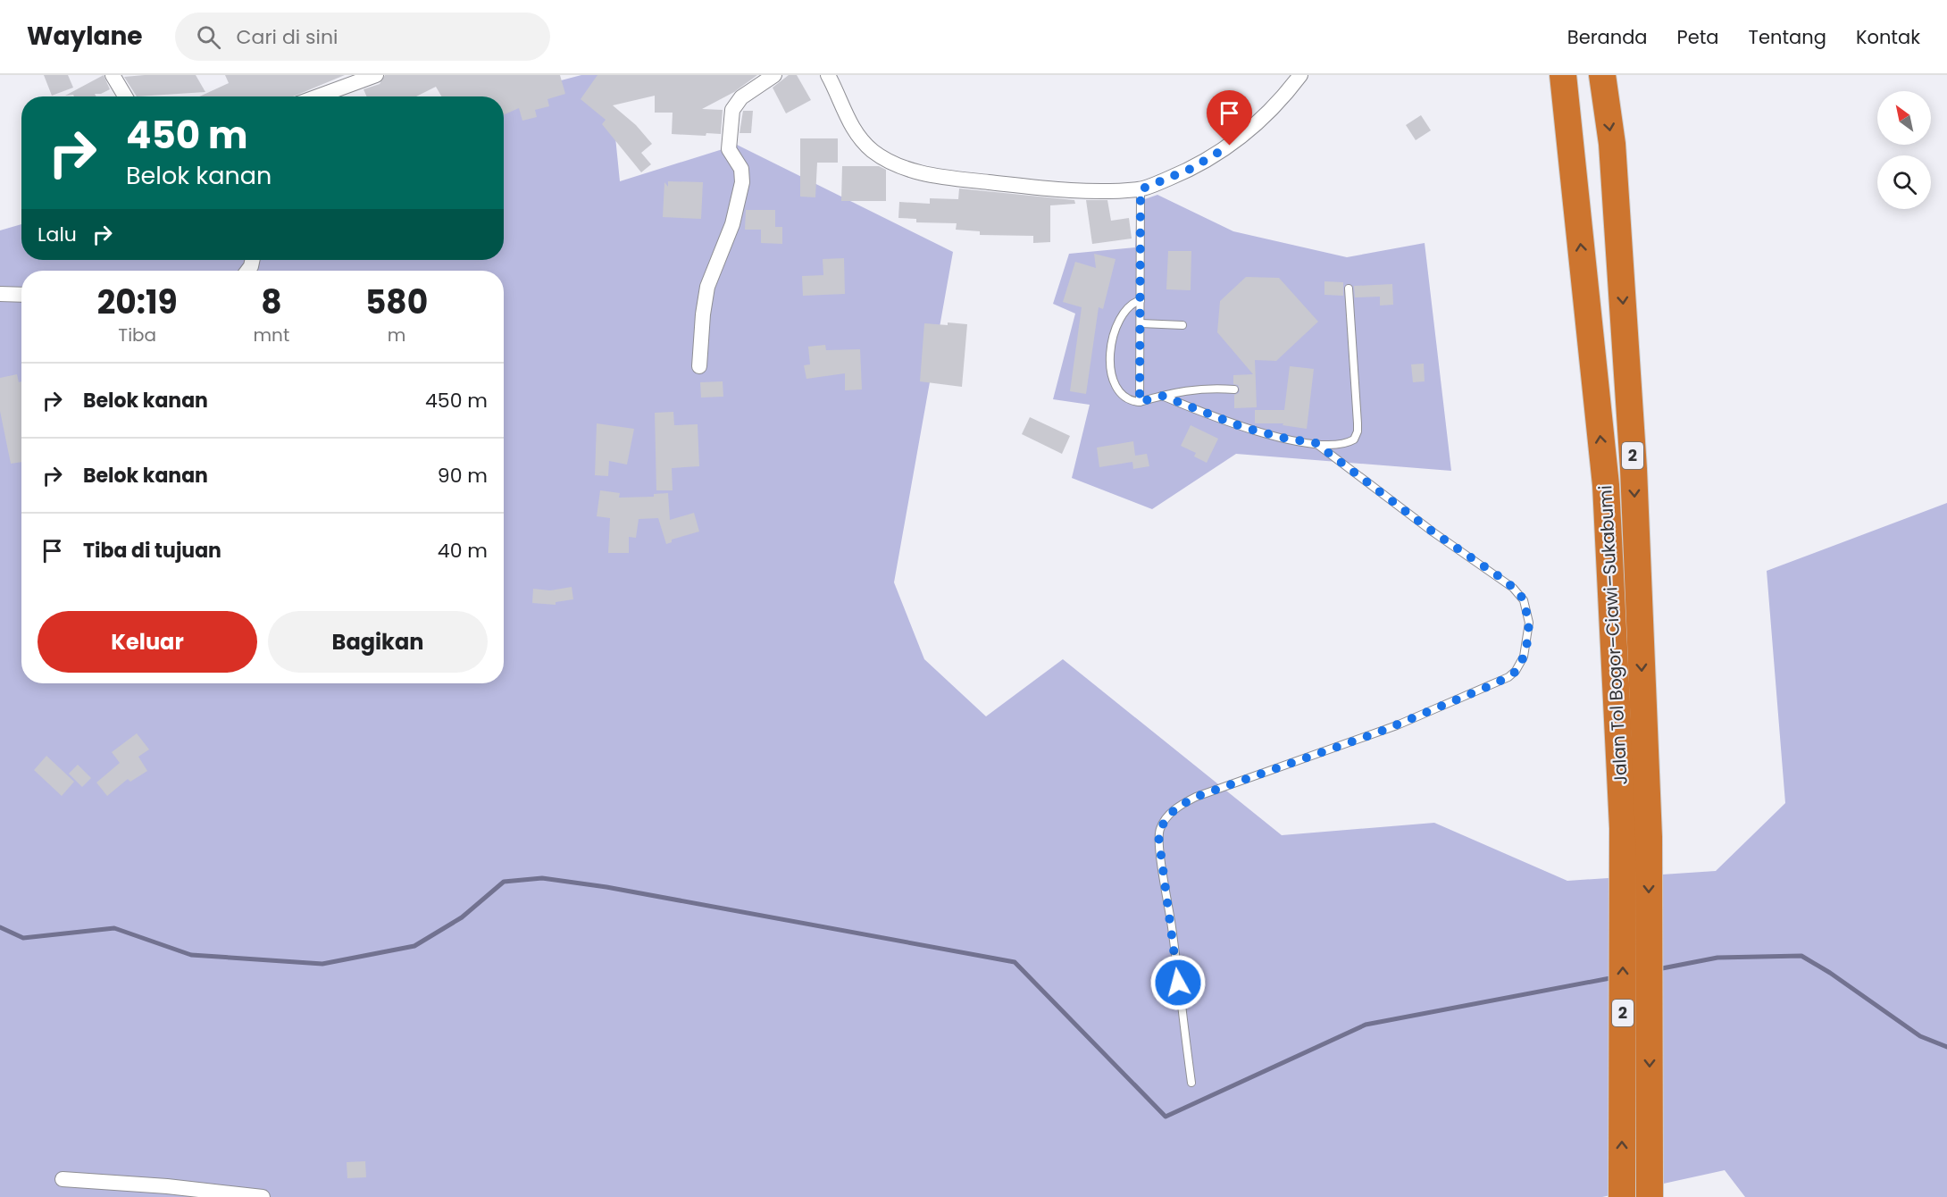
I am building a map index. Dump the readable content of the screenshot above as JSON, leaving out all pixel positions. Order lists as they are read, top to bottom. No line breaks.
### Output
{"streets":{"highway":["2","Jalan Tol Bogor–Ciawi–Sukabumi"]},"north":"top left","page":{"header":"Waylane","search":"Cari di sini","nav":["Beranda","Peta","Tentang","Kontak"],"turn":["450 m","Belok kanan"],"then":"Lalu","eta":["20:19","Tiba","8","mnt","580","m"],"list":[{"name":"Belok kanan","value":"450 m"},{"name":"Belok kanan","value":"90 m"},{"name":"Tiba di tujuan","value":"40 m"}],"buttons":["Keluar","Bagikan"]}}
